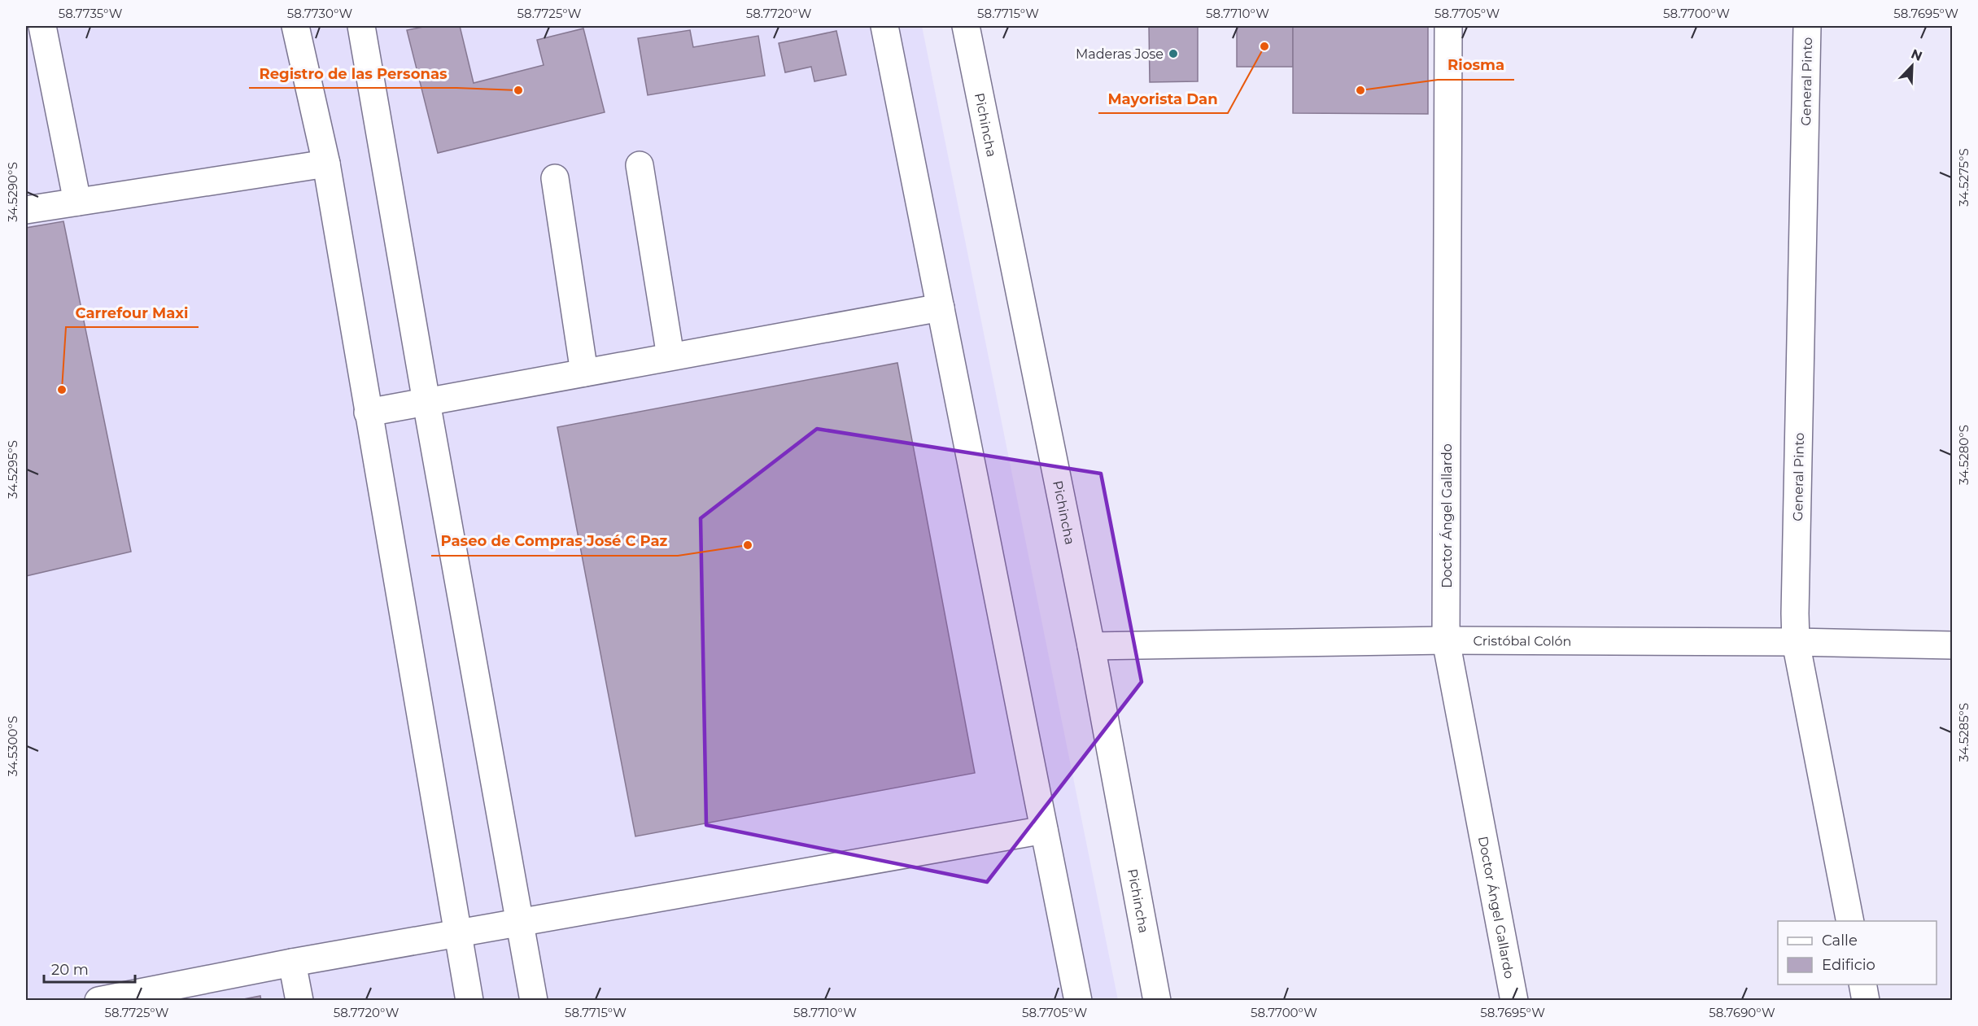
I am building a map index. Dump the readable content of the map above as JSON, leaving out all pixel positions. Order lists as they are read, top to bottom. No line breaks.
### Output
{"streets":{"street":["General Pinto","Pichincha","Doctor Ángel Gallardo","Cristóbal Colón"]},"crossings":[["General Pinto","Cristóbal Colón"],["Pichincha","Cristóbal Colón"],["Doctor Ángel Gallardo","Cristóbal Colón"]],"places":["Mayorista Dan","Maderas Jose","Registro de las Personas","Riosma","Carrefour Maxi","Paseo de Compras José C Paz"],"legend":["Calle","Edificio"],"scale_bar":"20 m","north":"top right","coordinates":["58.7735°W","58.7730°W","58.7725°W","58.7720°W","58.7715°W","58.7710°W","58.7705°W","58.7700°W","58.7695°W","34.5275°S","34.5290°S","34.5280°S","34.5295°S","34.5285°S","34.5300°S","58.7690°W"]}
